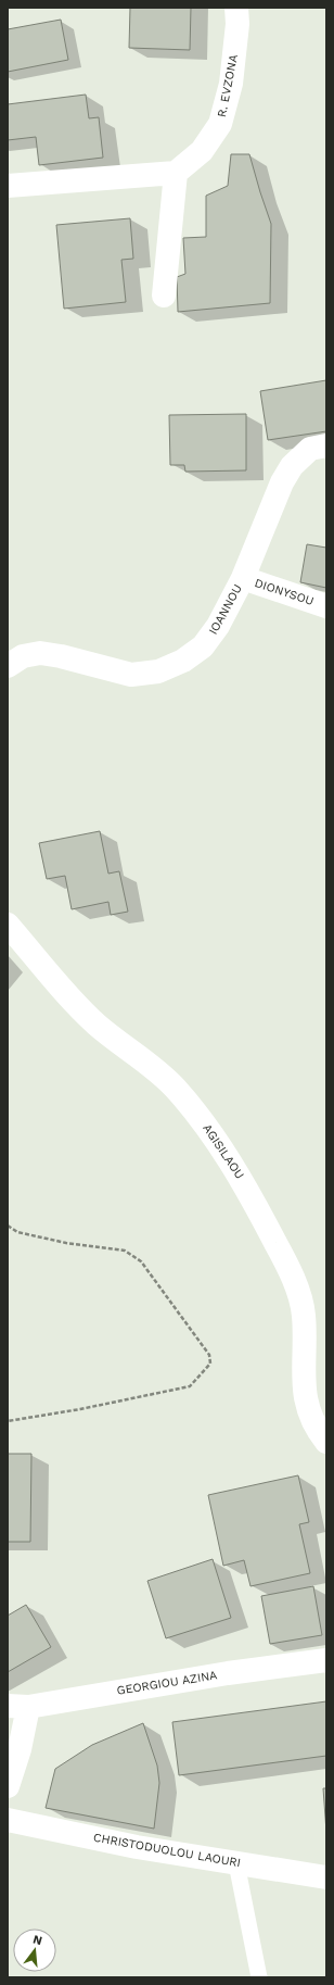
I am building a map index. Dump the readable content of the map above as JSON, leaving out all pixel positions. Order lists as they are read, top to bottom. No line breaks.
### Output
{"streets":{"street":["R. EVZONA","DIONYSOU","IOANNOU","AGISILAOU","GEORGIOU AZINA","CHRISTODUOLOU LAOURI"]},"crossings":[["DIONYSOU","IOANNOU"]],"north":"top"}
